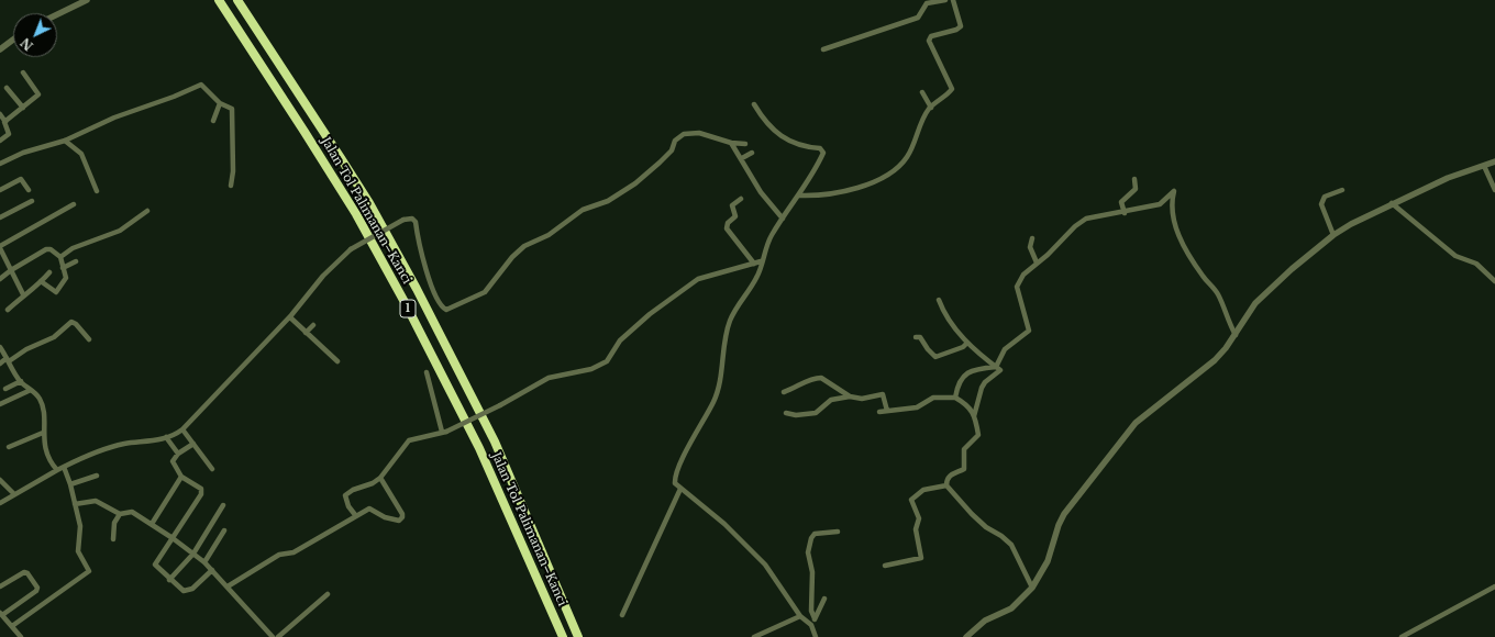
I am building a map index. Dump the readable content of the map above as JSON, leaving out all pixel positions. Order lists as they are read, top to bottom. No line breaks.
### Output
{"streets":{"highway":["Jalan Tol Palimanan–Kanci","1"]},"north":"bottom left"}
